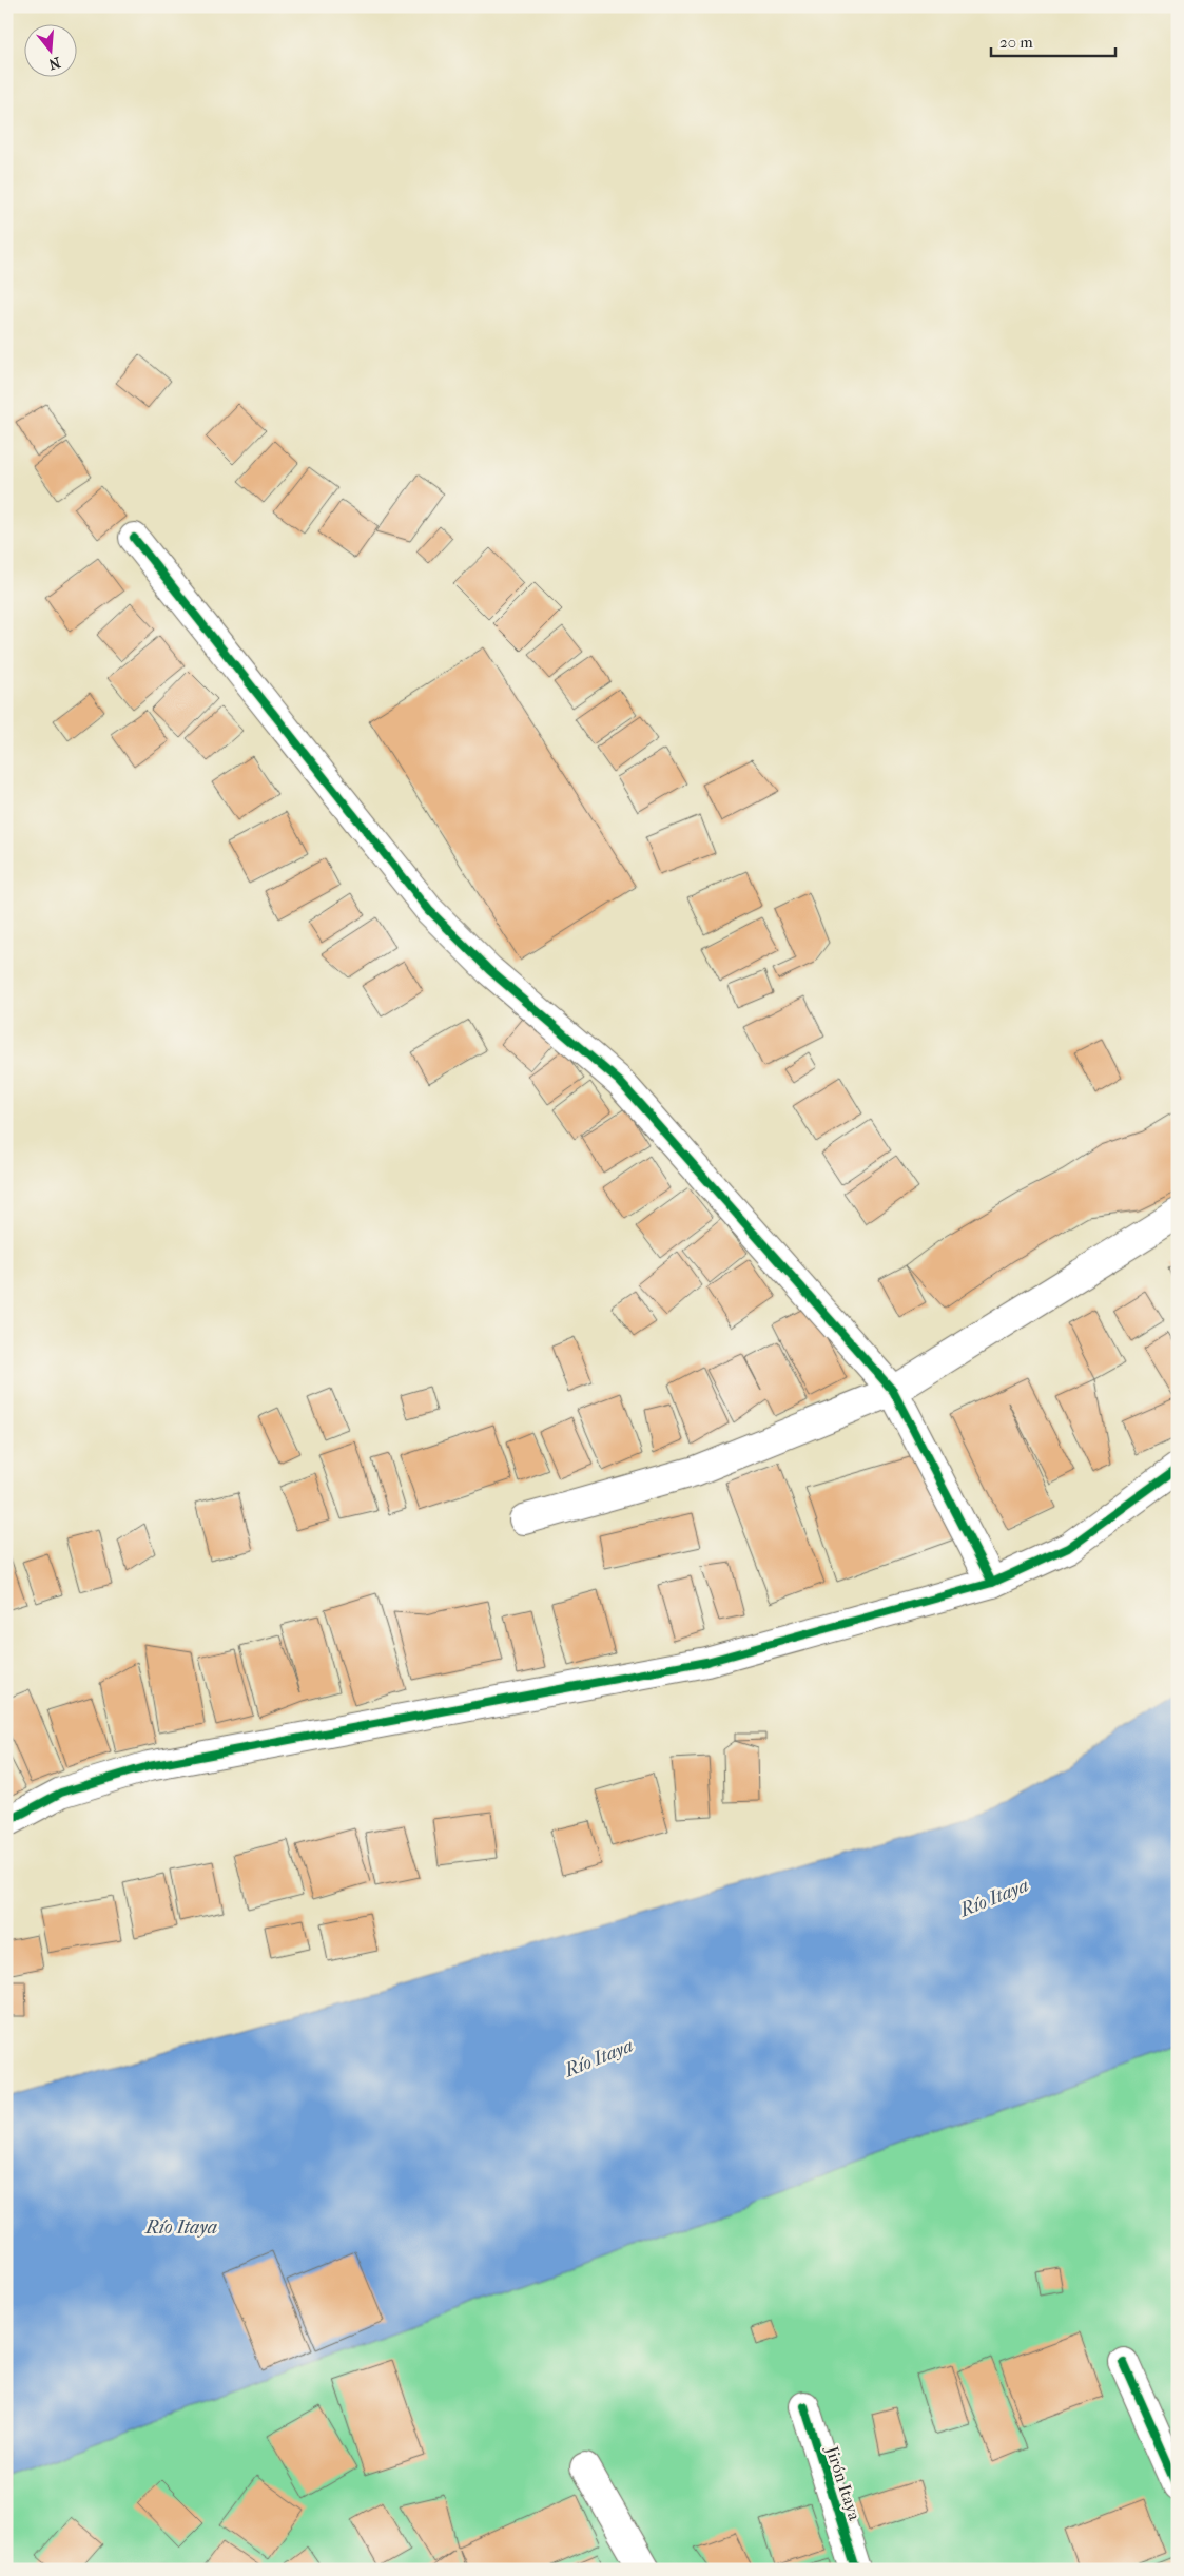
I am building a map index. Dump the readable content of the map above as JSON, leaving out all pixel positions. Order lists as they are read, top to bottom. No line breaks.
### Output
{"streets":{"street":["Jirón Itaya"]},"water":["Río Itaya"],"scale_bar":"20 m","north":"bottom"}
